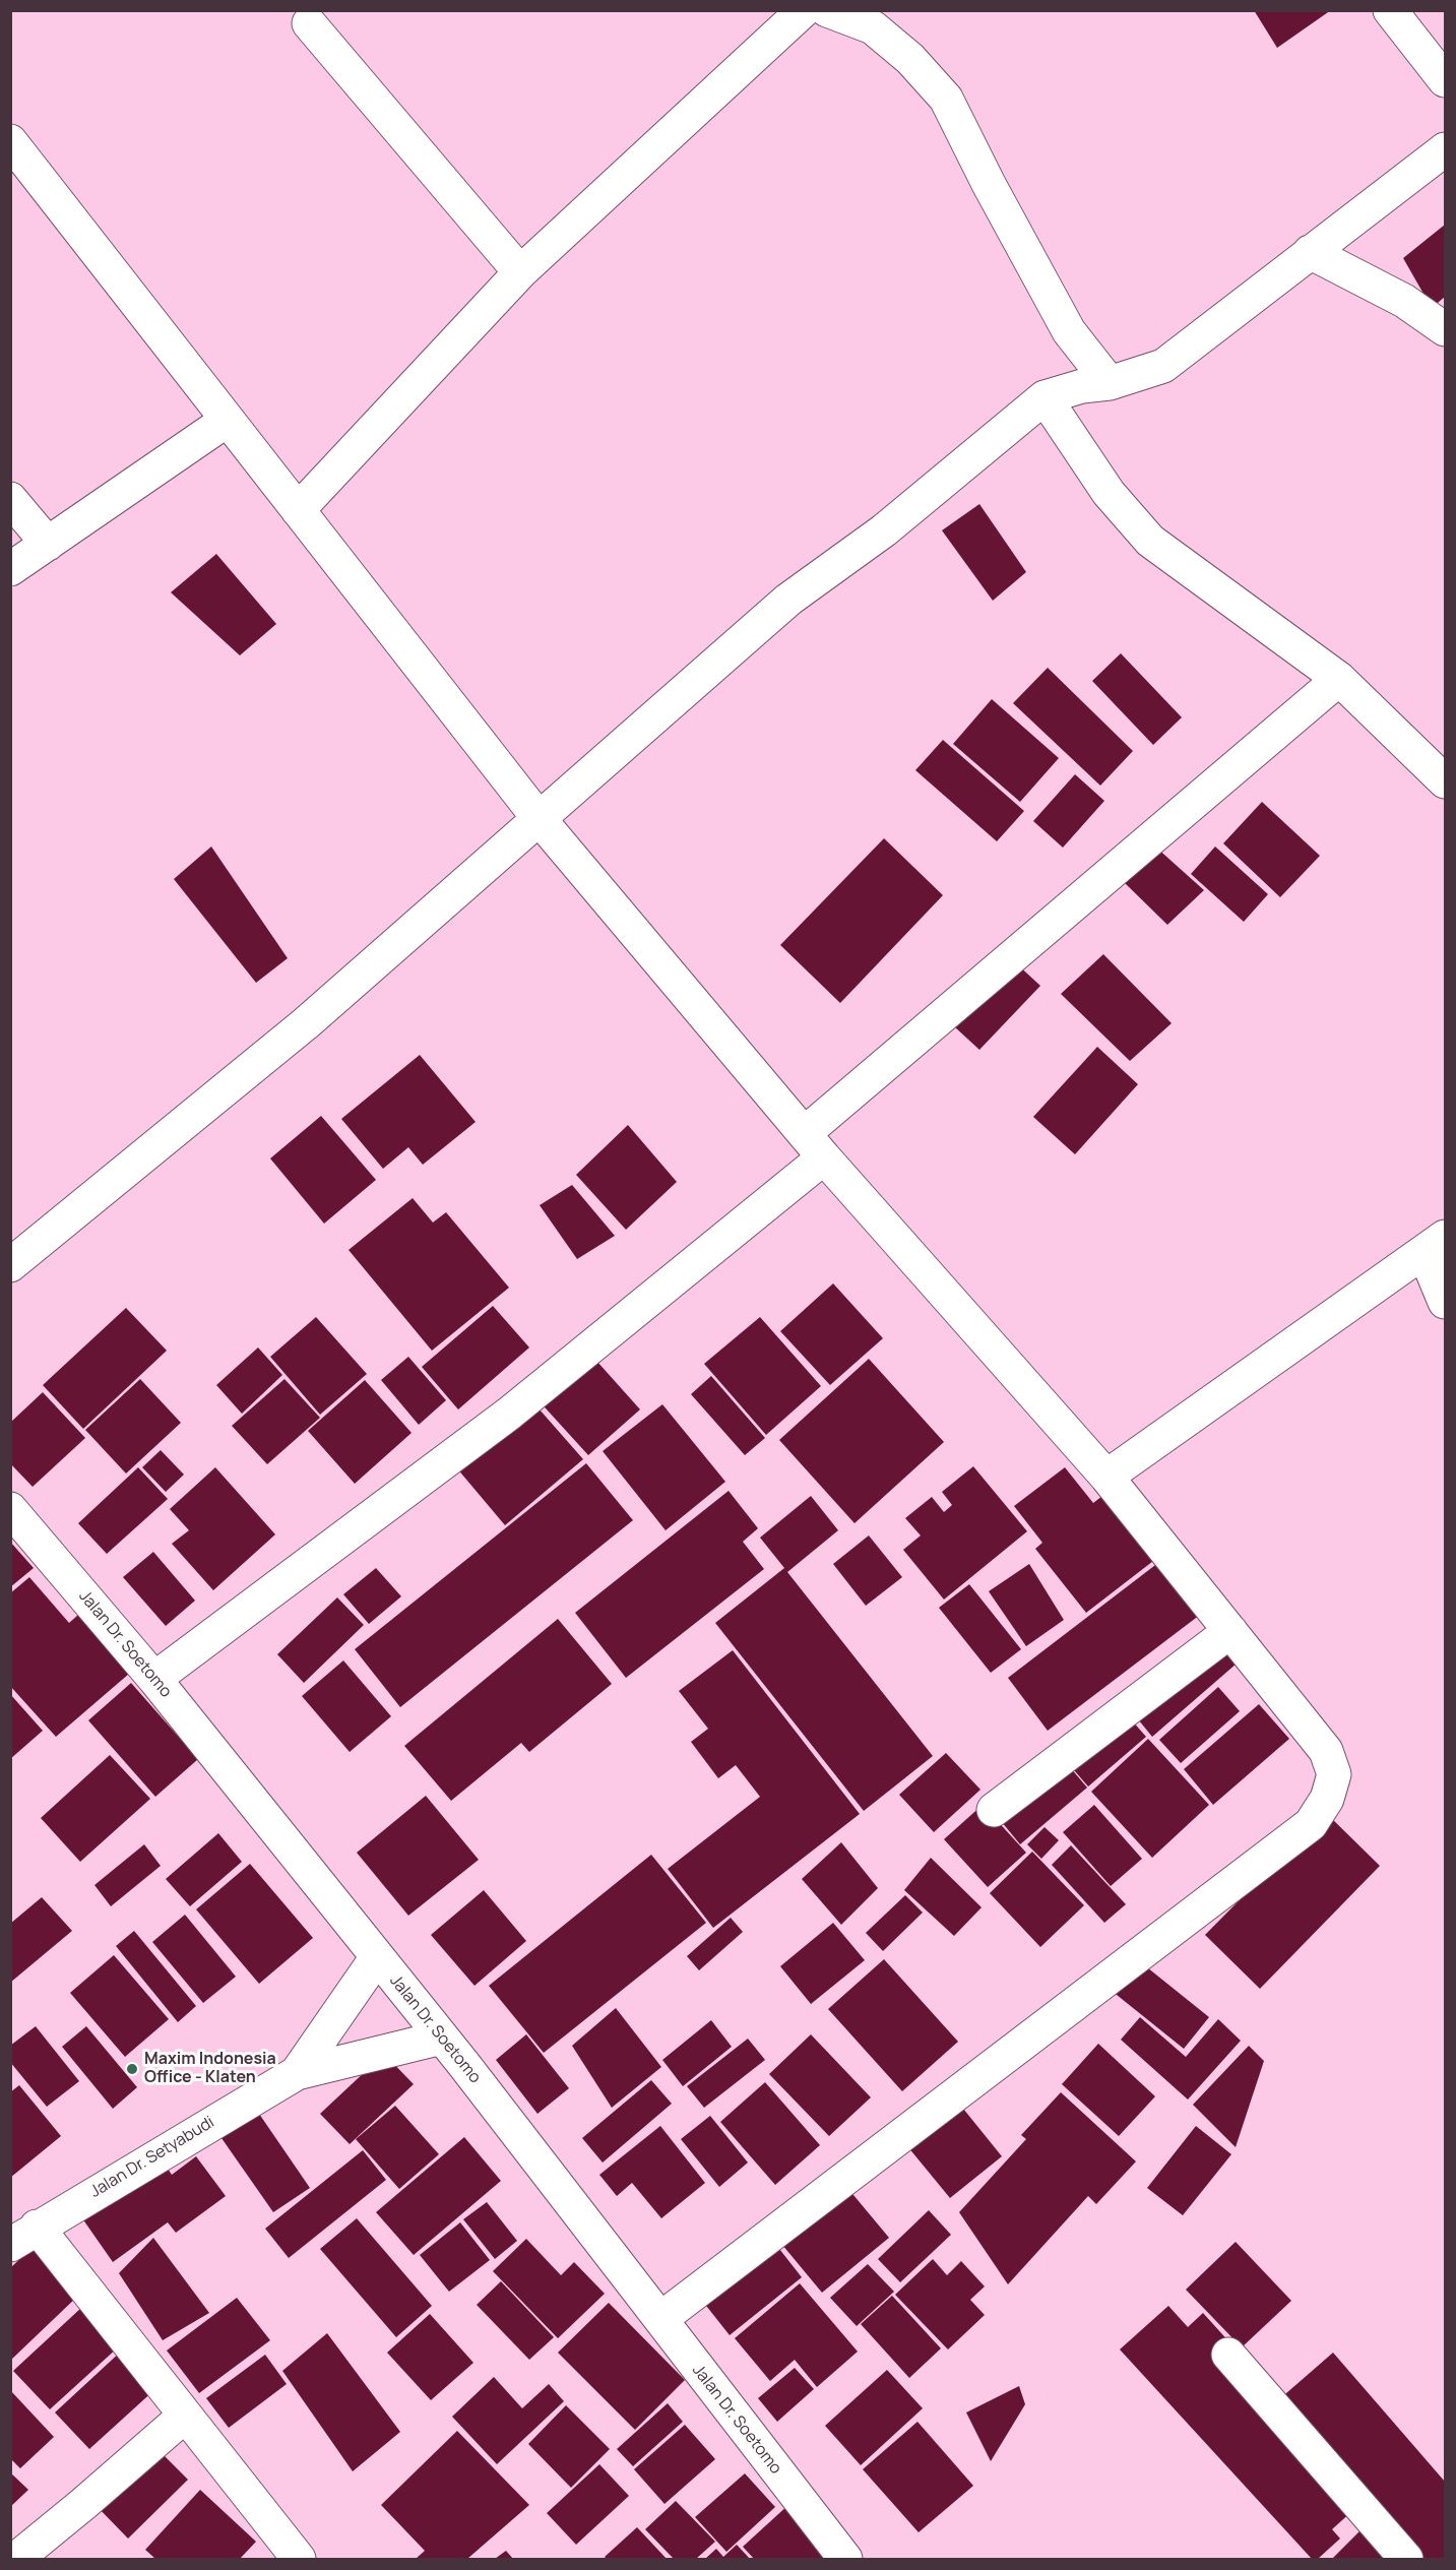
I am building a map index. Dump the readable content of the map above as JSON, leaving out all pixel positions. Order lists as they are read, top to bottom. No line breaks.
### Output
{"streets":{"street":["Jalan Dr. Soetomo","Jalan Dr. Setyabudi"]},"crossings":[["Jalan Dr. Soetomo","Jalan Dr. Setyabudi"]],"places":["Maxim Indonesia Office - Klaten"]}
